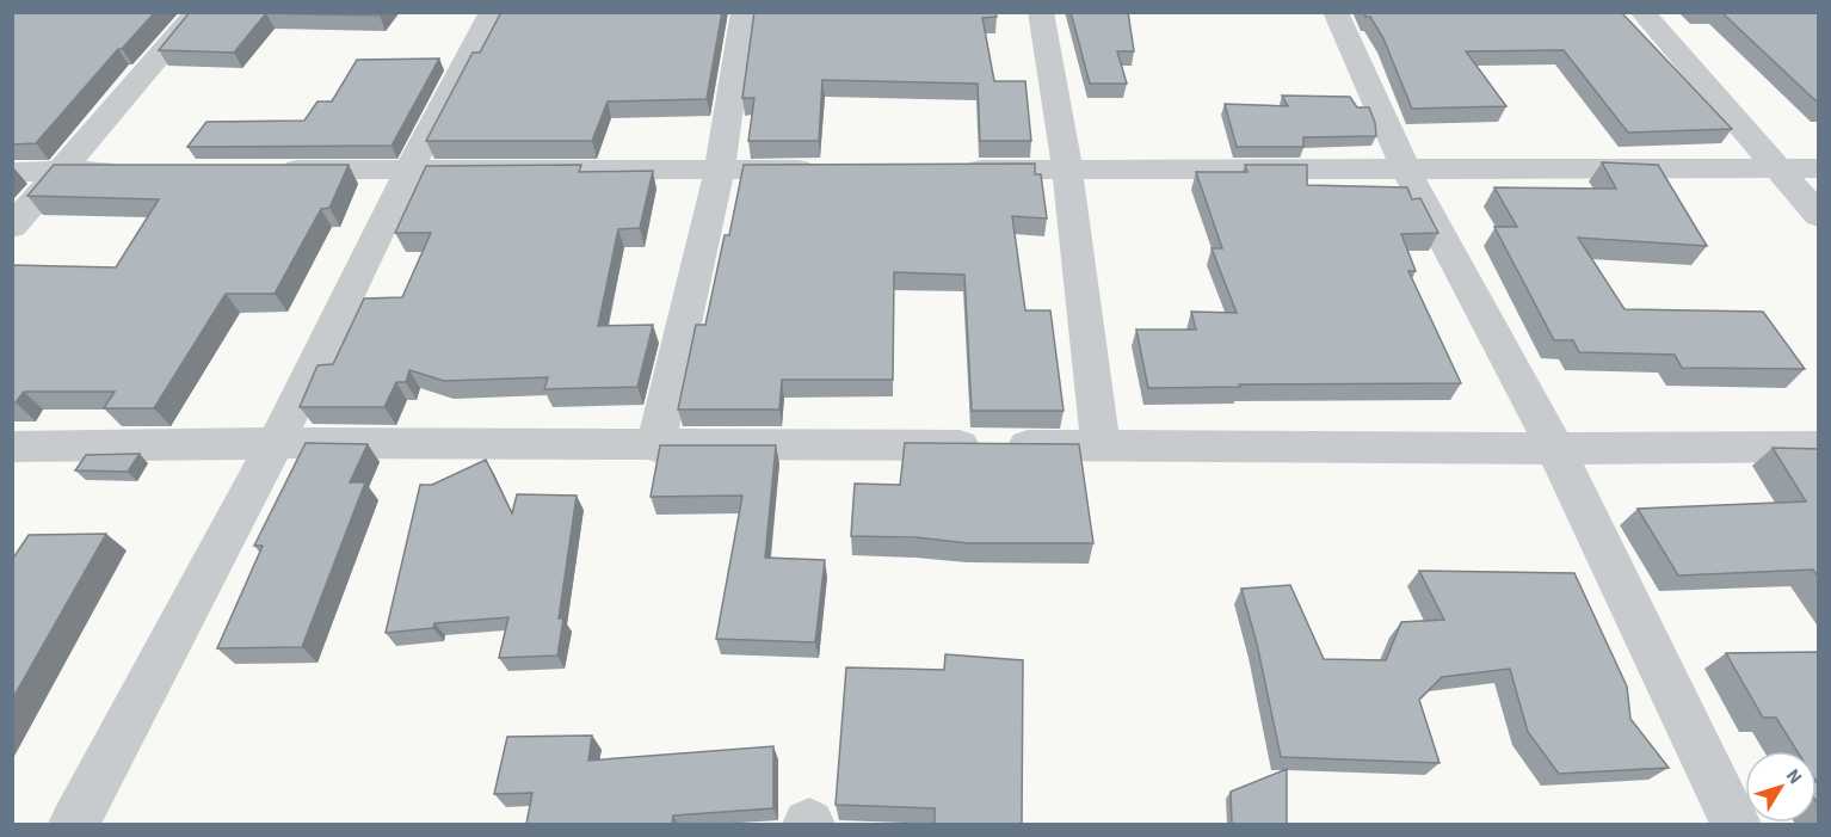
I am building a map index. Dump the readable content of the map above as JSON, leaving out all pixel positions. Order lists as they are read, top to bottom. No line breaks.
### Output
{"north":"top right"}
